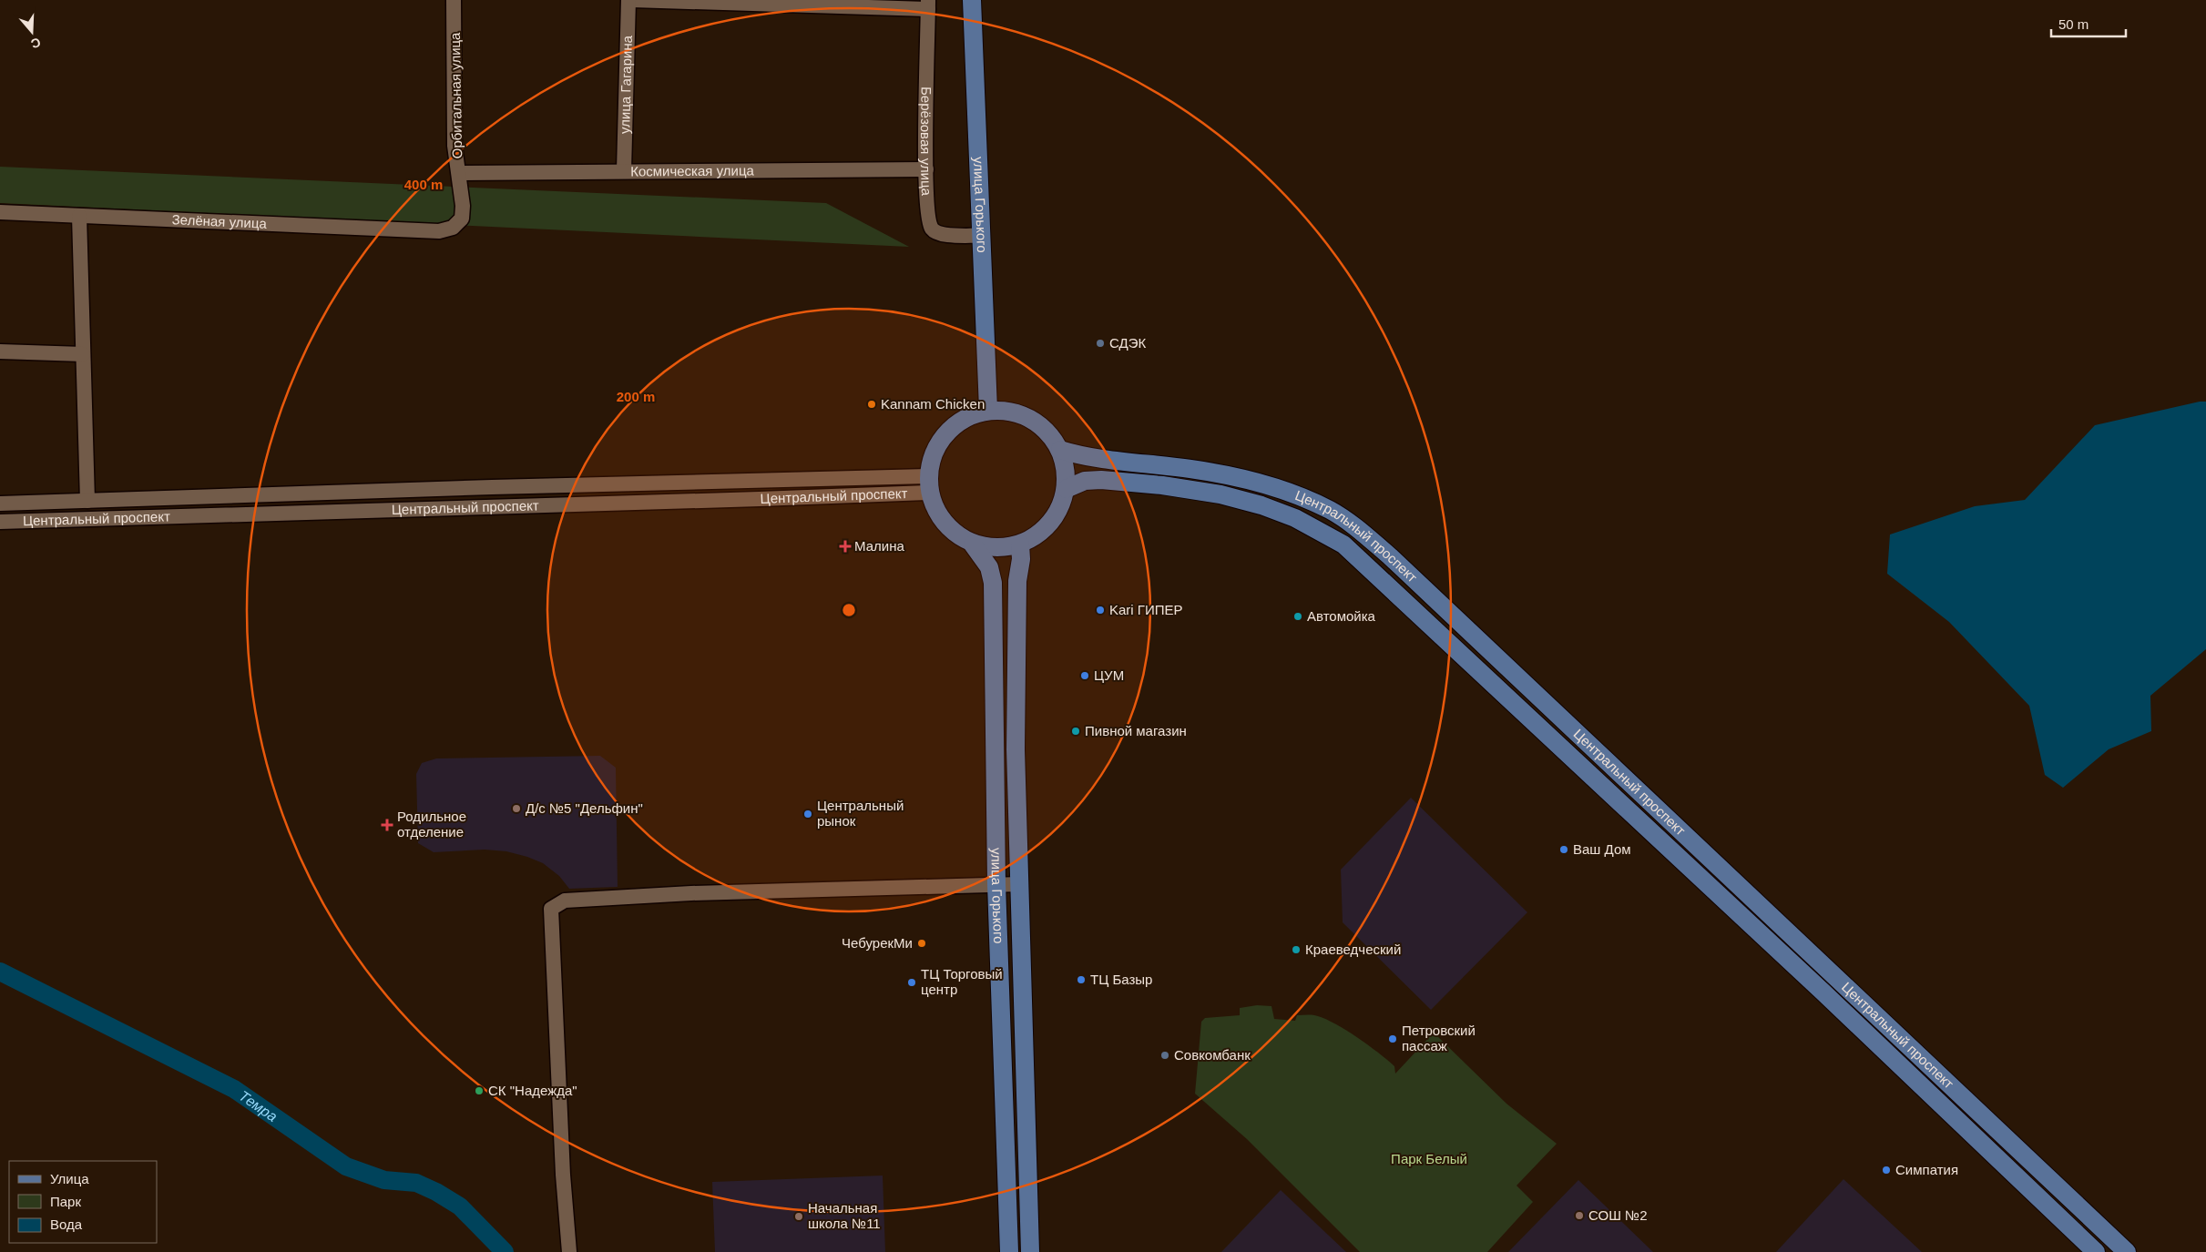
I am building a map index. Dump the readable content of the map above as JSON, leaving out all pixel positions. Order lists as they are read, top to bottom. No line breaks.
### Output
{"streets":{"main road":["улица Горького","Центральный проспект"],"street":["улица Гагарина","Орбитальная улица","Берёзовая улица","Космическая улица","Зелёная улица"]},"crossings":[["улица Гагарина","Космическая улица"],["Орбитальная улица","Космическая улица"],["Орбитальная улица","Зелёная улица"],["Берёзовая улица","Космическая улица"],["Берёзовая улица","улица Горького"],["улица Горького","Центральный проспект"]],"water":["Темра"],"parks":["Парк Белый"],"places":{"other":["СДЭК","Kannam Chicken","Kari ГИПЕР","Автомойка","ЦУМ","Пивной магазин","Д/c №5 \"Дельфин\"","Центральный рынок","Ваш Дом","ЧебурекМи","Краеведческий","ТЦ Базыр","ТЦ Торговый центр","Петровский пассаж","Совкомбанк","СК \"Надежда\"","Симпатия","СОШ №2","Начальная школа №11"],"health":["Малина","Родильное отделение"]},"legend":["Улица","Парк","Вода"],"scale_bar":"50 m","north":"bottom","rings":["400 m","200 m"]}
